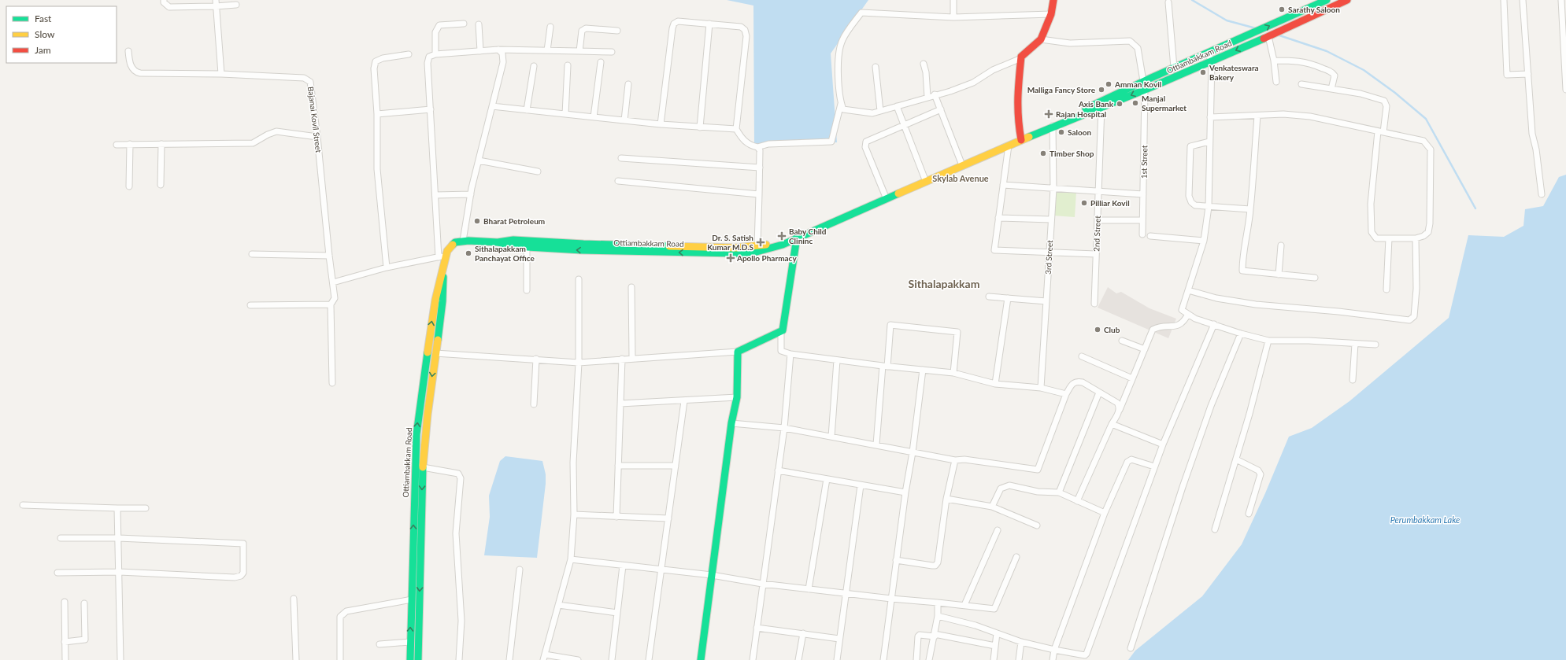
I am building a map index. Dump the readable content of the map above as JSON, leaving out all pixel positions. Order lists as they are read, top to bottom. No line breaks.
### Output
{"streets":{"street":["Ottiambakkam Road","Bajanai Kovil Street","1st Street","2nd Street","3rd Street"]},"crossings":[["Ottiambakkam Road","1st Street"],["Ottiambakkam Road","2nd Street"],["Ottiambakkam Road","3rd Street"]],"districts":["Skylab Avenue","Sithalapakkam"],"water":["Perumbakkam Lake"],"places":{"other":["Sarathy Saloon","Venkateswara Bakery","Amman Kovil","Malliga Fancy Store","Manjal Supermarket","Axis Bank","Saloon","Timber Shop","Pilliar Kovil","Bharat Petroleum","Sithalapakkam Panchayat Office","Club"],"health":["Rajan Hospital","Baby Child Clininc","Dr. S. Satish Kumar M.D.S","Apollo Pharmacy"]},"legend":["Fast","Slow","Jam"]}
